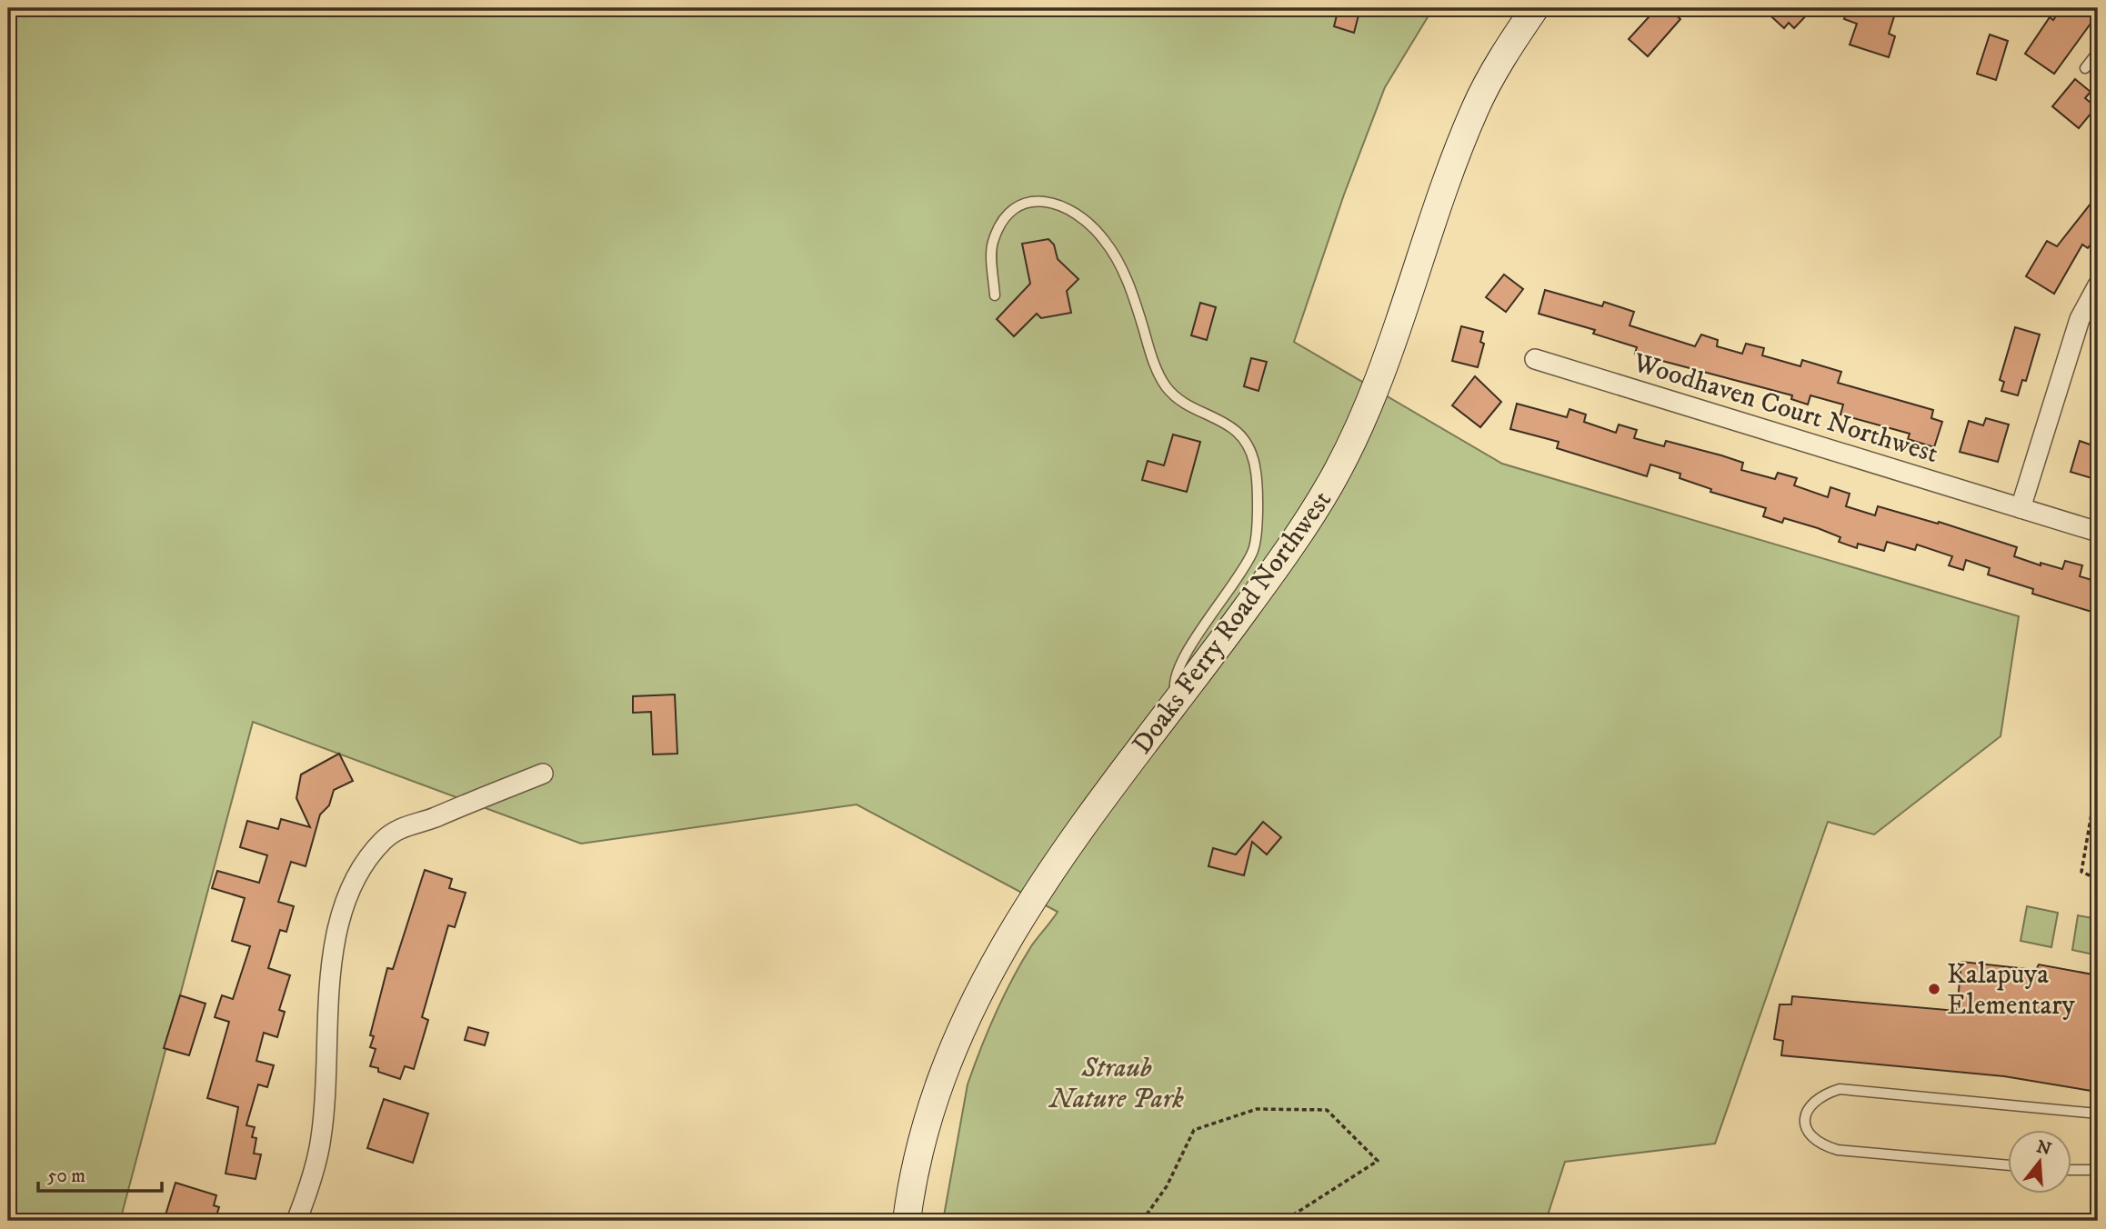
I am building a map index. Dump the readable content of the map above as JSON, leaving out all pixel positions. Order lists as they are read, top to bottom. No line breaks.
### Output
{"streets":{"main road":["Doaks Ferry Road Northwest"],"street":["Woodhaven Court Northwest"]},"parks":["Straub Nature Park"],"places":["Kalapuya Elementary"],"scale_bar":"50 m","north":"top"}
